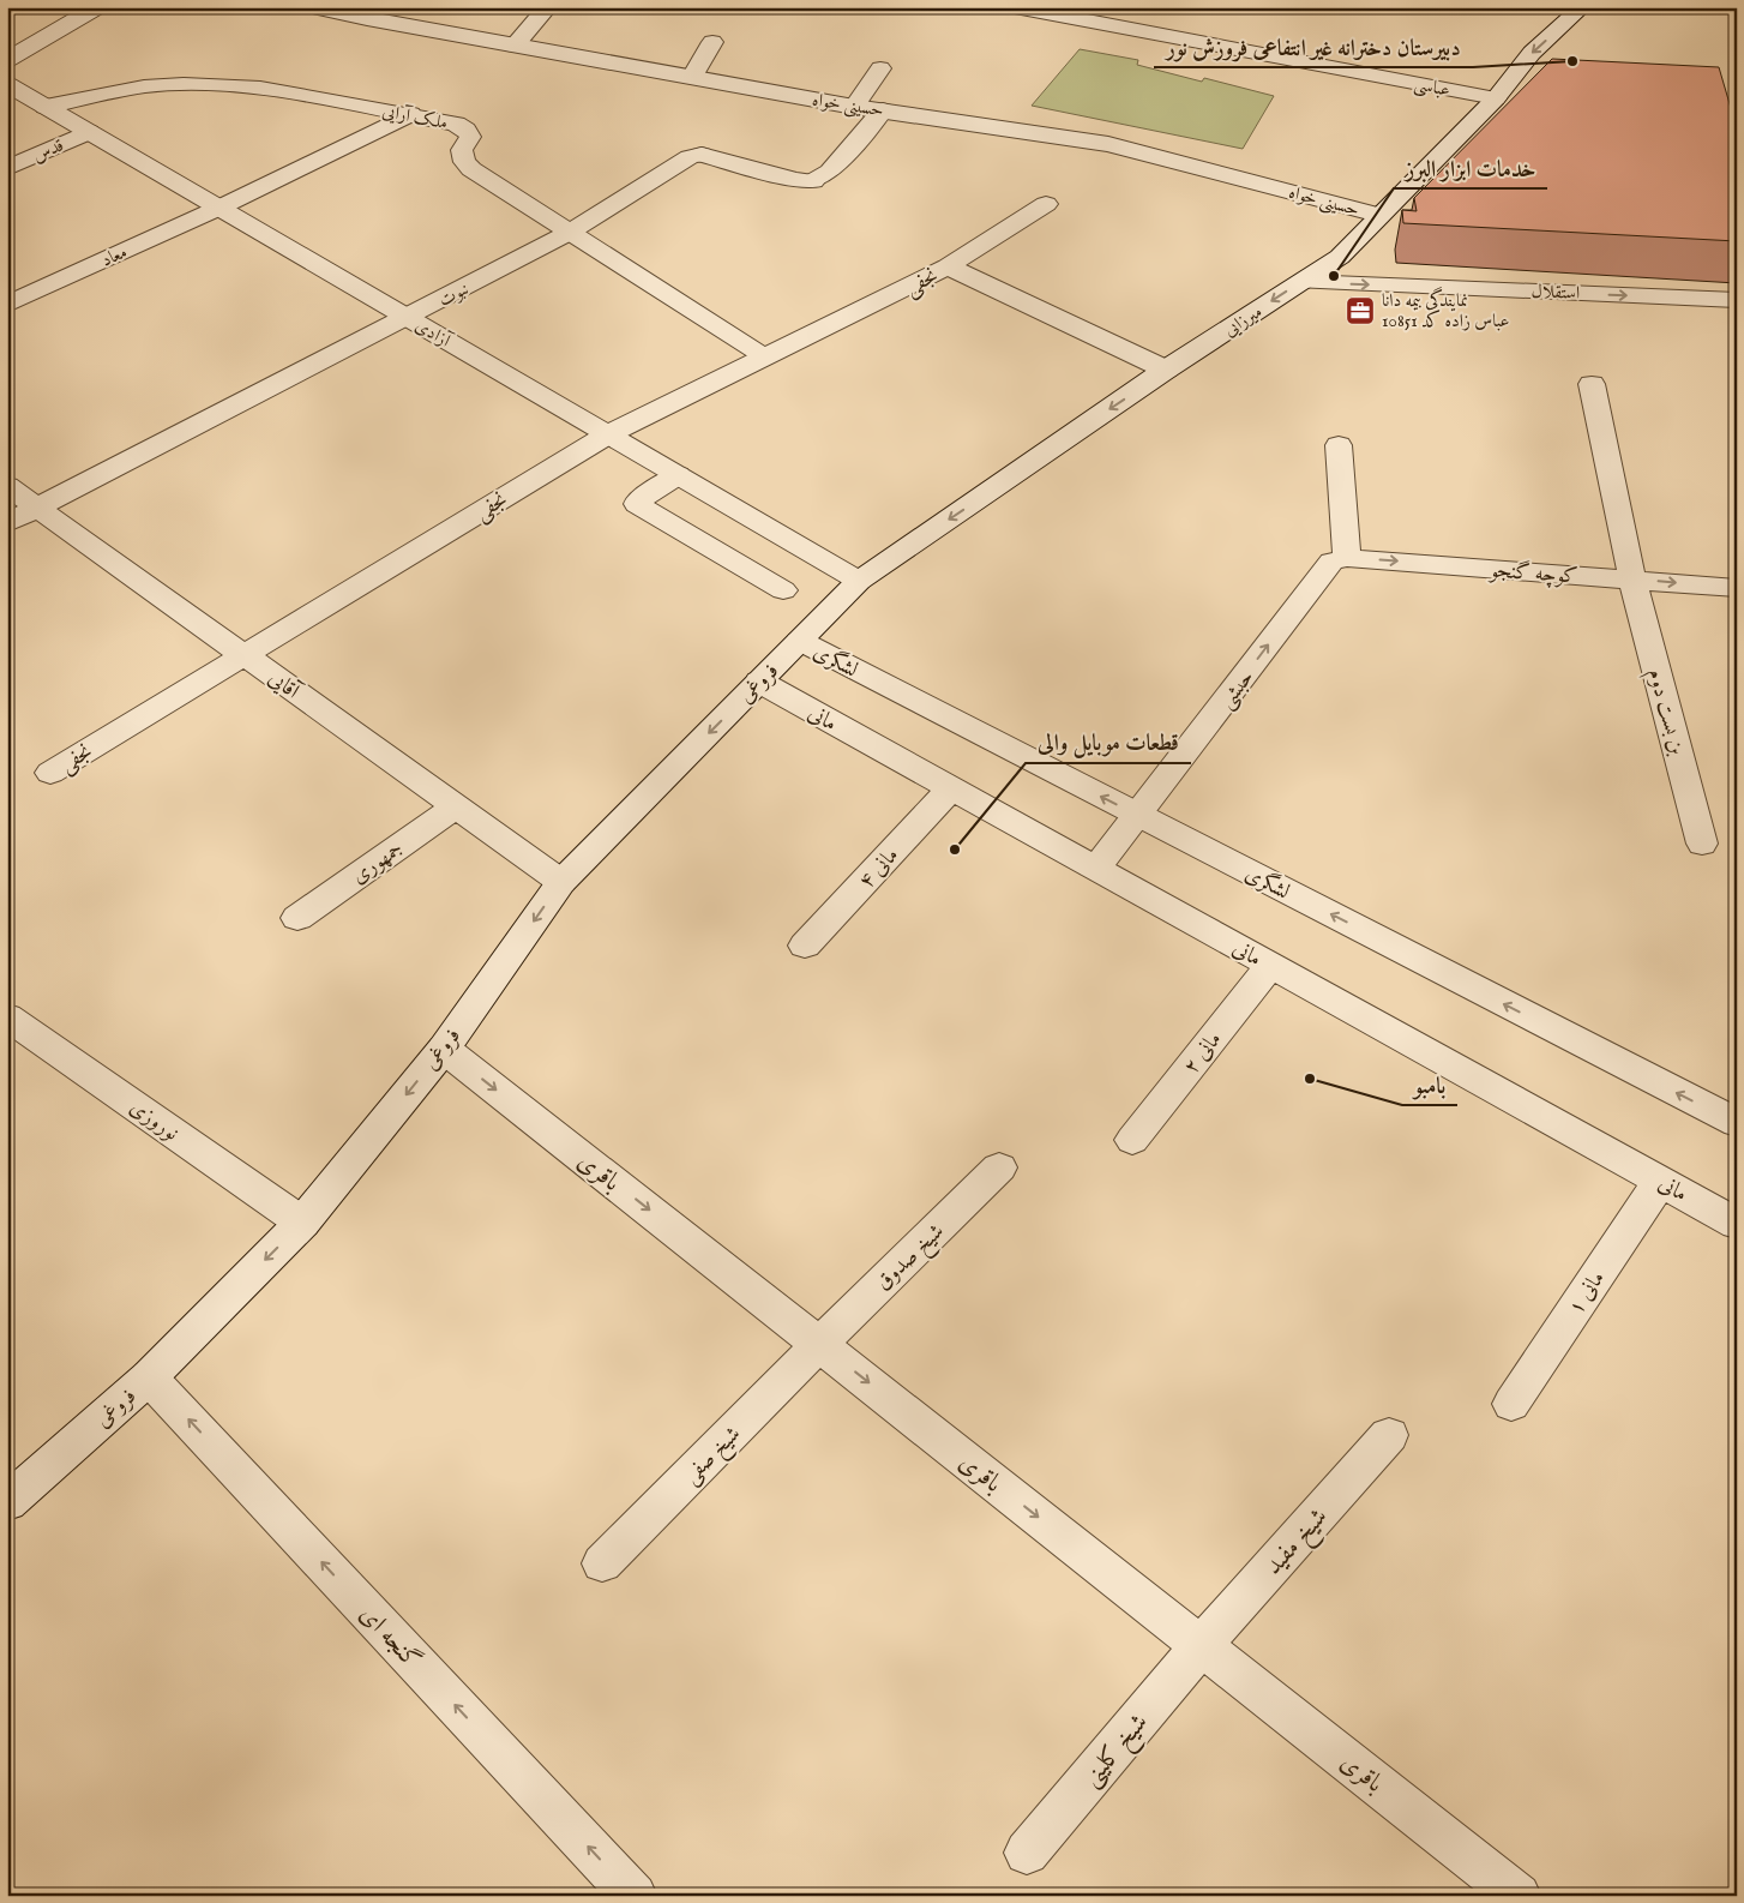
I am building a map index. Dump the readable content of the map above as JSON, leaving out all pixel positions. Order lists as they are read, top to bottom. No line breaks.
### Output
{"streets":{"street":["عباسی","حسینی خواه","ملک آرایی","قدس","معاد","نجفی","استقلال","نبوت","میرزایی","آزادی","کوچه گنجو","لشگری","فروغی","آقایی","حبشی","بن بست دوم","مانی","جمهوری","مانی ۴","مانی ۲","نوروزی","باقری","شیخ صدوق","مانی ۱","شیخ صفی","شیخ مفید","گنجه ای","شیخ کلینی"]},"crossings":[["عباسی","میرزایی"],["حسینی خواه","نبوت"],["حسینی خواه","میرزایی"],["ملک آرایی","معاد"],["ملک آرایی","نجفی"],["ملک آرایی","نبوت"],["ملک آرایی","آزادی"],["قدس","آزادی"],["معاد","آزادی"],["نجفی","میرزایی"],["نجفی","آزادی"],["نجفی","آقایی"],["استقلال","میرزایی"],["نبوت","آزادی"],["نبوت","آقایی"],["میرزایی","آزادی"],["میرزایی","فروغی"],["آزادی","فروغی"],["کوچه گنجو","حبشی"],["کوچه گنجو","بن بست دوم"],["لشگری","فروغی"],["لشگری","حبشی"],["فروغی","آقایی"],["فروغی","مانی"],["فروغی","نوروزی"],["فروغی","باقری"],["فروغی","گنجه ای"],["آقایی","جمهوری"],["حبشی","مانی"],["مانی","مانی ۴"],["مانی","مانی ۲"],["مانی","مانی ۱"],["باقری","شیخ صدوق"],["باقری","شیخ صفی"],["باقری","شیخ مفید"],["باقری","شیخ کلینی"],["شیخ صدوق","شیخ صفی"],["شیخ مفید","شیخ کلینی"]],"one_way":["استقلال","میرزایی","کوچه گنجو","لشگری","فروغی","حبشی","باقری","گنجه ای"],"places":{"other":["دبیرستان دخترانه غیر انتفاعی فروزش نور","خدمات ابزار البرز","قطعات موبایل والی","بامبو"],"office":["نمایندگی بیمه دانا عباس زاده کد 10851"]}}
